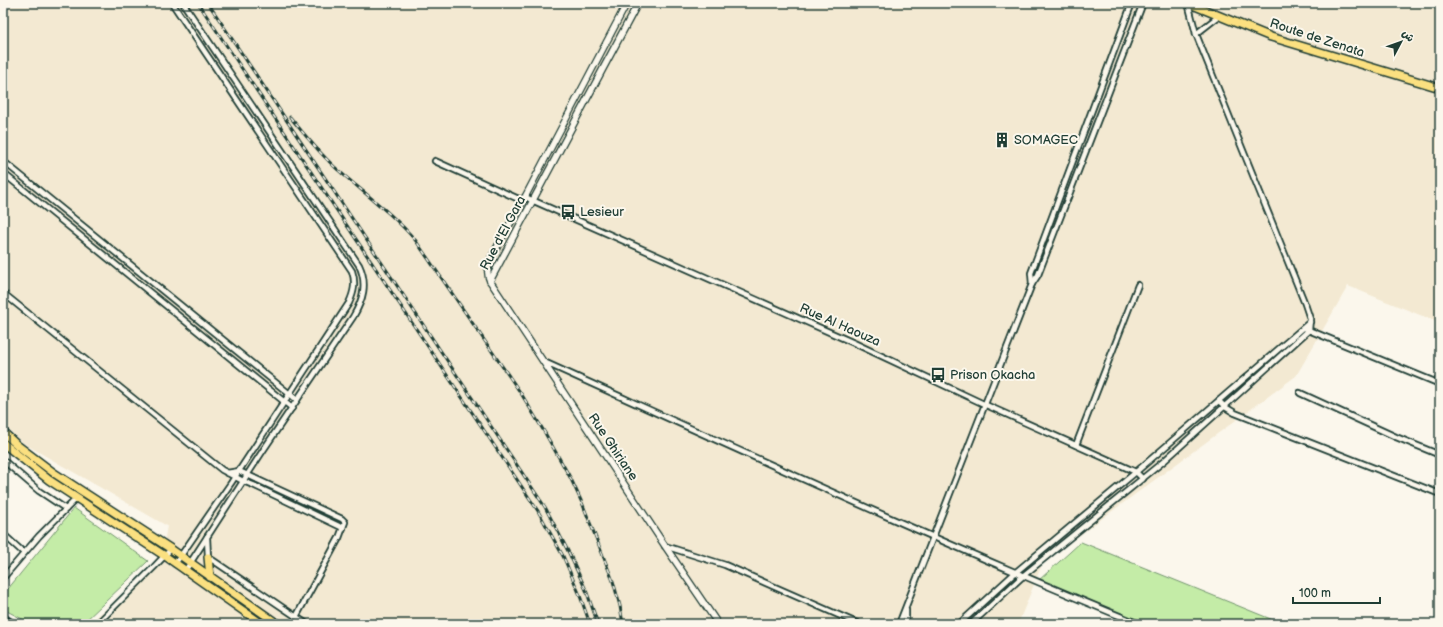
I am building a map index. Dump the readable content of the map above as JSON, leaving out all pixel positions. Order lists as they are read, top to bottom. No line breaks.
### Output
{"streets":{"main road":["Route de Zenata"],"street":["Rue d'El Gara","Rue Al Haouza","Rue Ghiriane"]},"crossings":[["Rue d'El Gara","Rue Al Haouza"],["Rue d'El Gara","Rue Ghiriane"]],"places":{"building":["SOMAGEC"],"bus stop":["Lesieur","Prison Okacha"]},"scale_bar":"100 m","north":"top right"}
